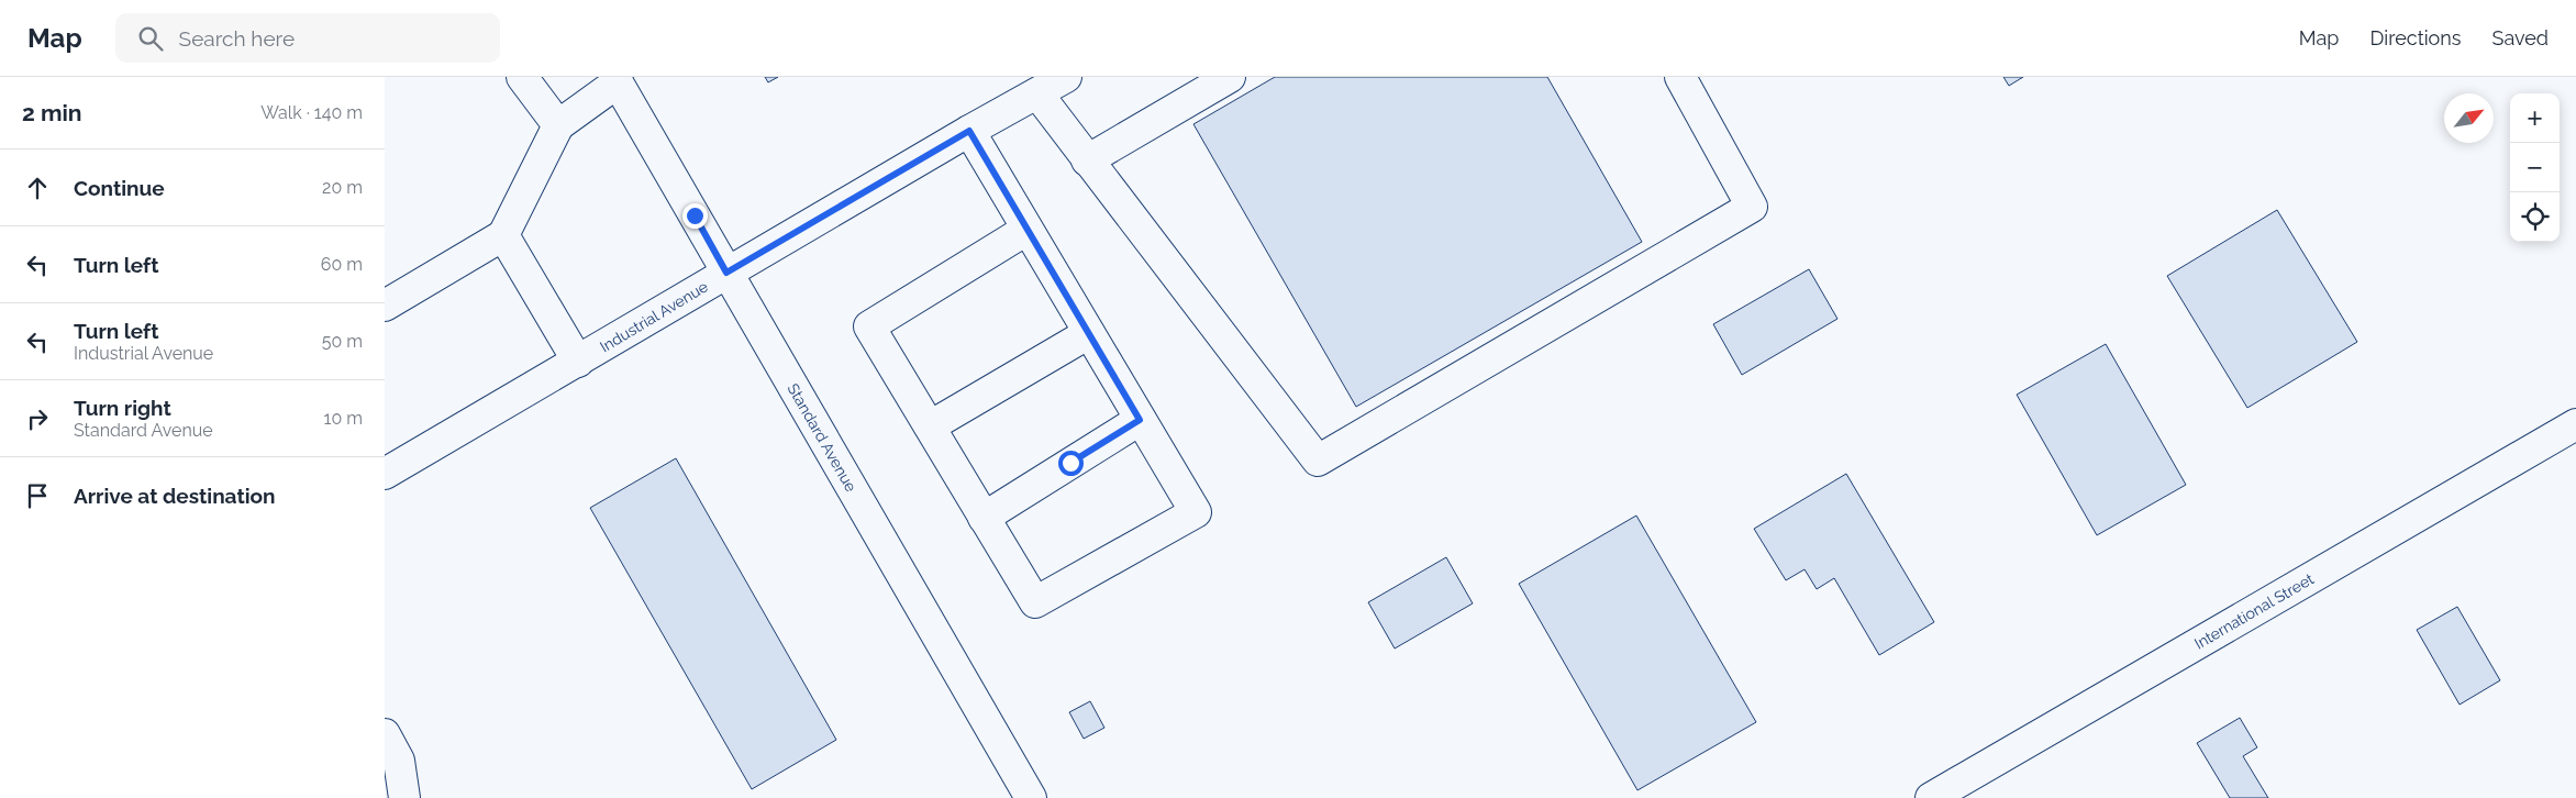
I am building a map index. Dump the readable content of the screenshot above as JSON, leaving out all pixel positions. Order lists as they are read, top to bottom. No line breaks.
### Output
{"streets":{"street":["Industrial Avenue","Standard Avenue","International Street"]},"crossings":[["Industrial Avenue","Standard Avenue"]],"north":"top right","page":{"header":"Map","search":"Search here","nav":["Map","Directions","Saved"],"heading":["2 min","Walk · 140 m"],"map_buttons":["+","−"],"list":[["Continue","20 m"],["Turn left","60 m"],["Turn left","Industrial Avenue","50 m"],["Turn right","Standard Avenue","10 m"],"Arrive at destination"]}}
